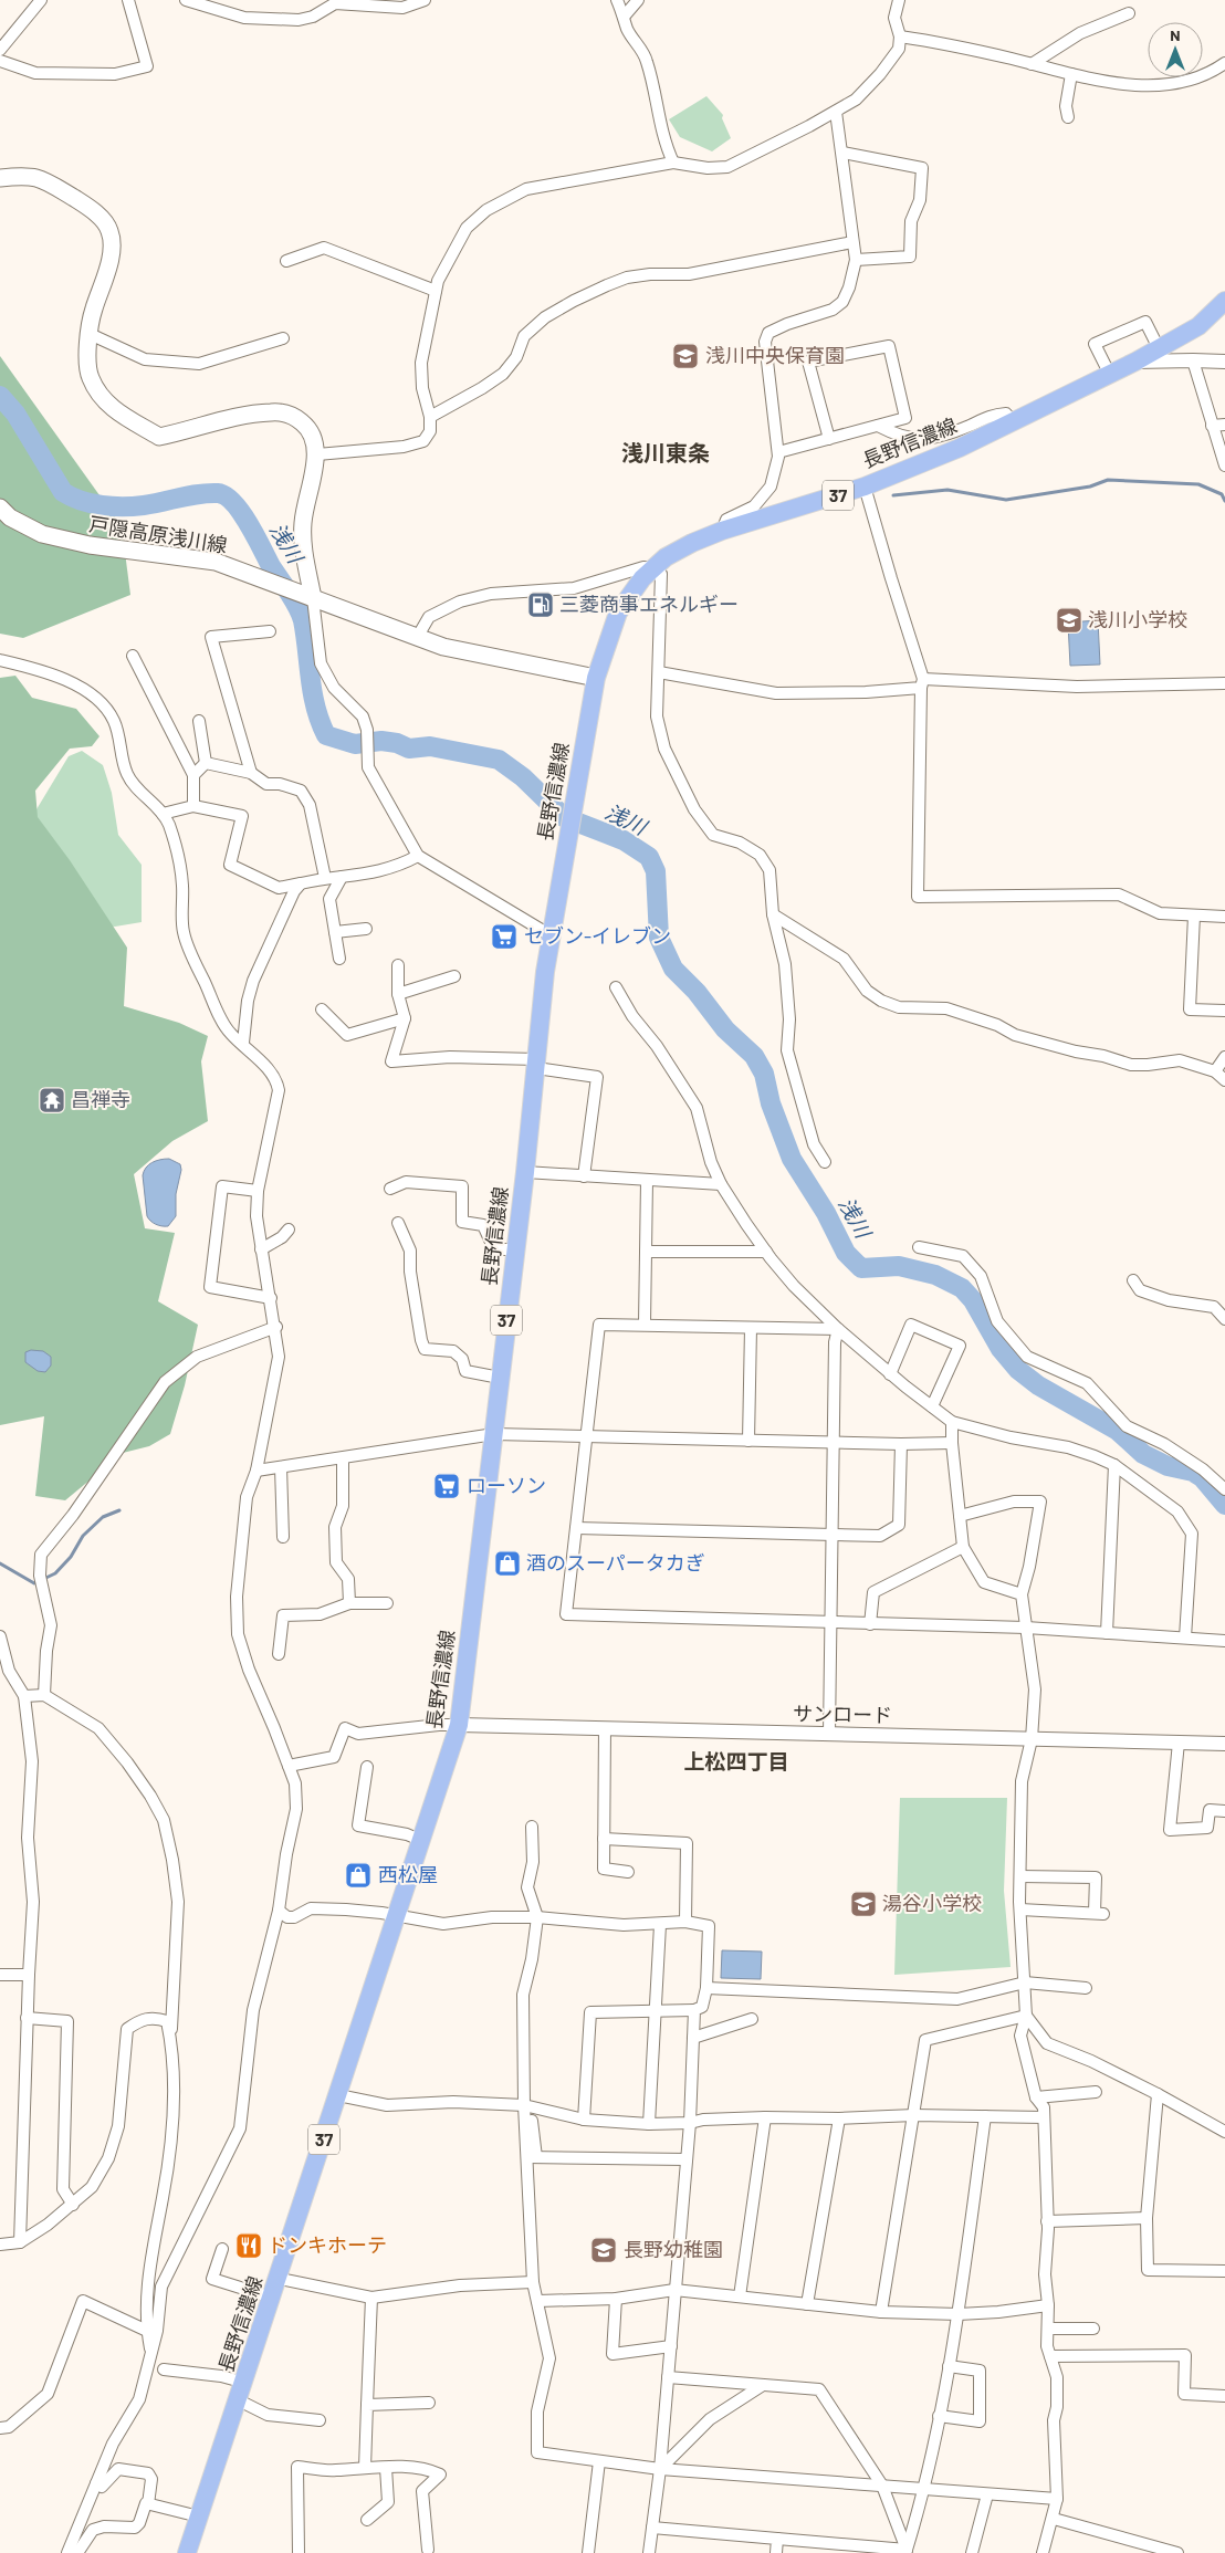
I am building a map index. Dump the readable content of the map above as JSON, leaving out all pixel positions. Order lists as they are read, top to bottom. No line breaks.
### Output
{"streets":{"main road":["長野信濃線","37","戸隠高原浅川線"],"street":["サンロード"]},"crossings":[["長野信濃線","戸隠高原浅川線"],["長野信濃線","サンロード"]],"districts":["浅川東条","上松四丁目"],"water":["浅川"],"places":{"school or university":["浅川中央保育園","浅川小学校","湯谷小学校","長野幼稚園"],"fuel station":["三菱商事エネルギー"],"supermarket":["セブン-イレブン","ローソン"],"temple":["昌禅寺"],"shop":["酒のスーパータカぎ","西松屋"],"restaurant":["ドンキホーテ"]},"north":"top"}
